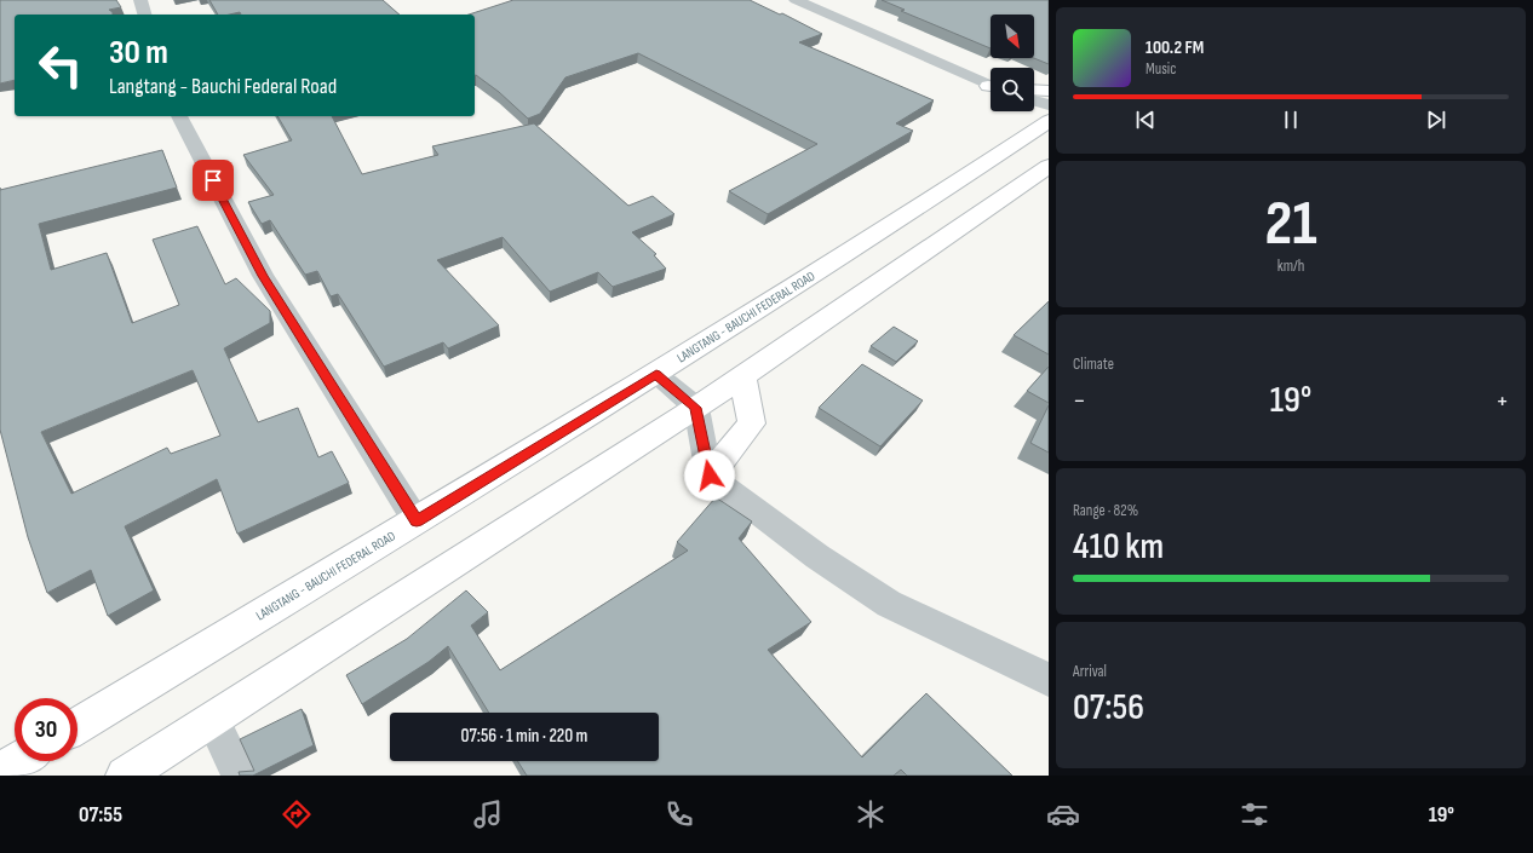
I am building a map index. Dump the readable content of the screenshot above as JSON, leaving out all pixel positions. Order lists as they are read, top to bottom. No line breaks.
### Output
{"streets":{"main road":["LANGTANG - BAUCHI FEDERAL ROAD"]},"north":"bottom right","page":{"turn":["30 m","Langtang - Bauchi Federal Road"],"song":["100.2 FM","Music"],"tile":[["21","km/h"],"Climate",["Range · 82%","410 km"],["Arrival","07:56"]],"heat":["−","19°","+"],"limit":"30","trip":"07:56 · 1 min · 220 m","tabs":["07:55","19°"]}}
